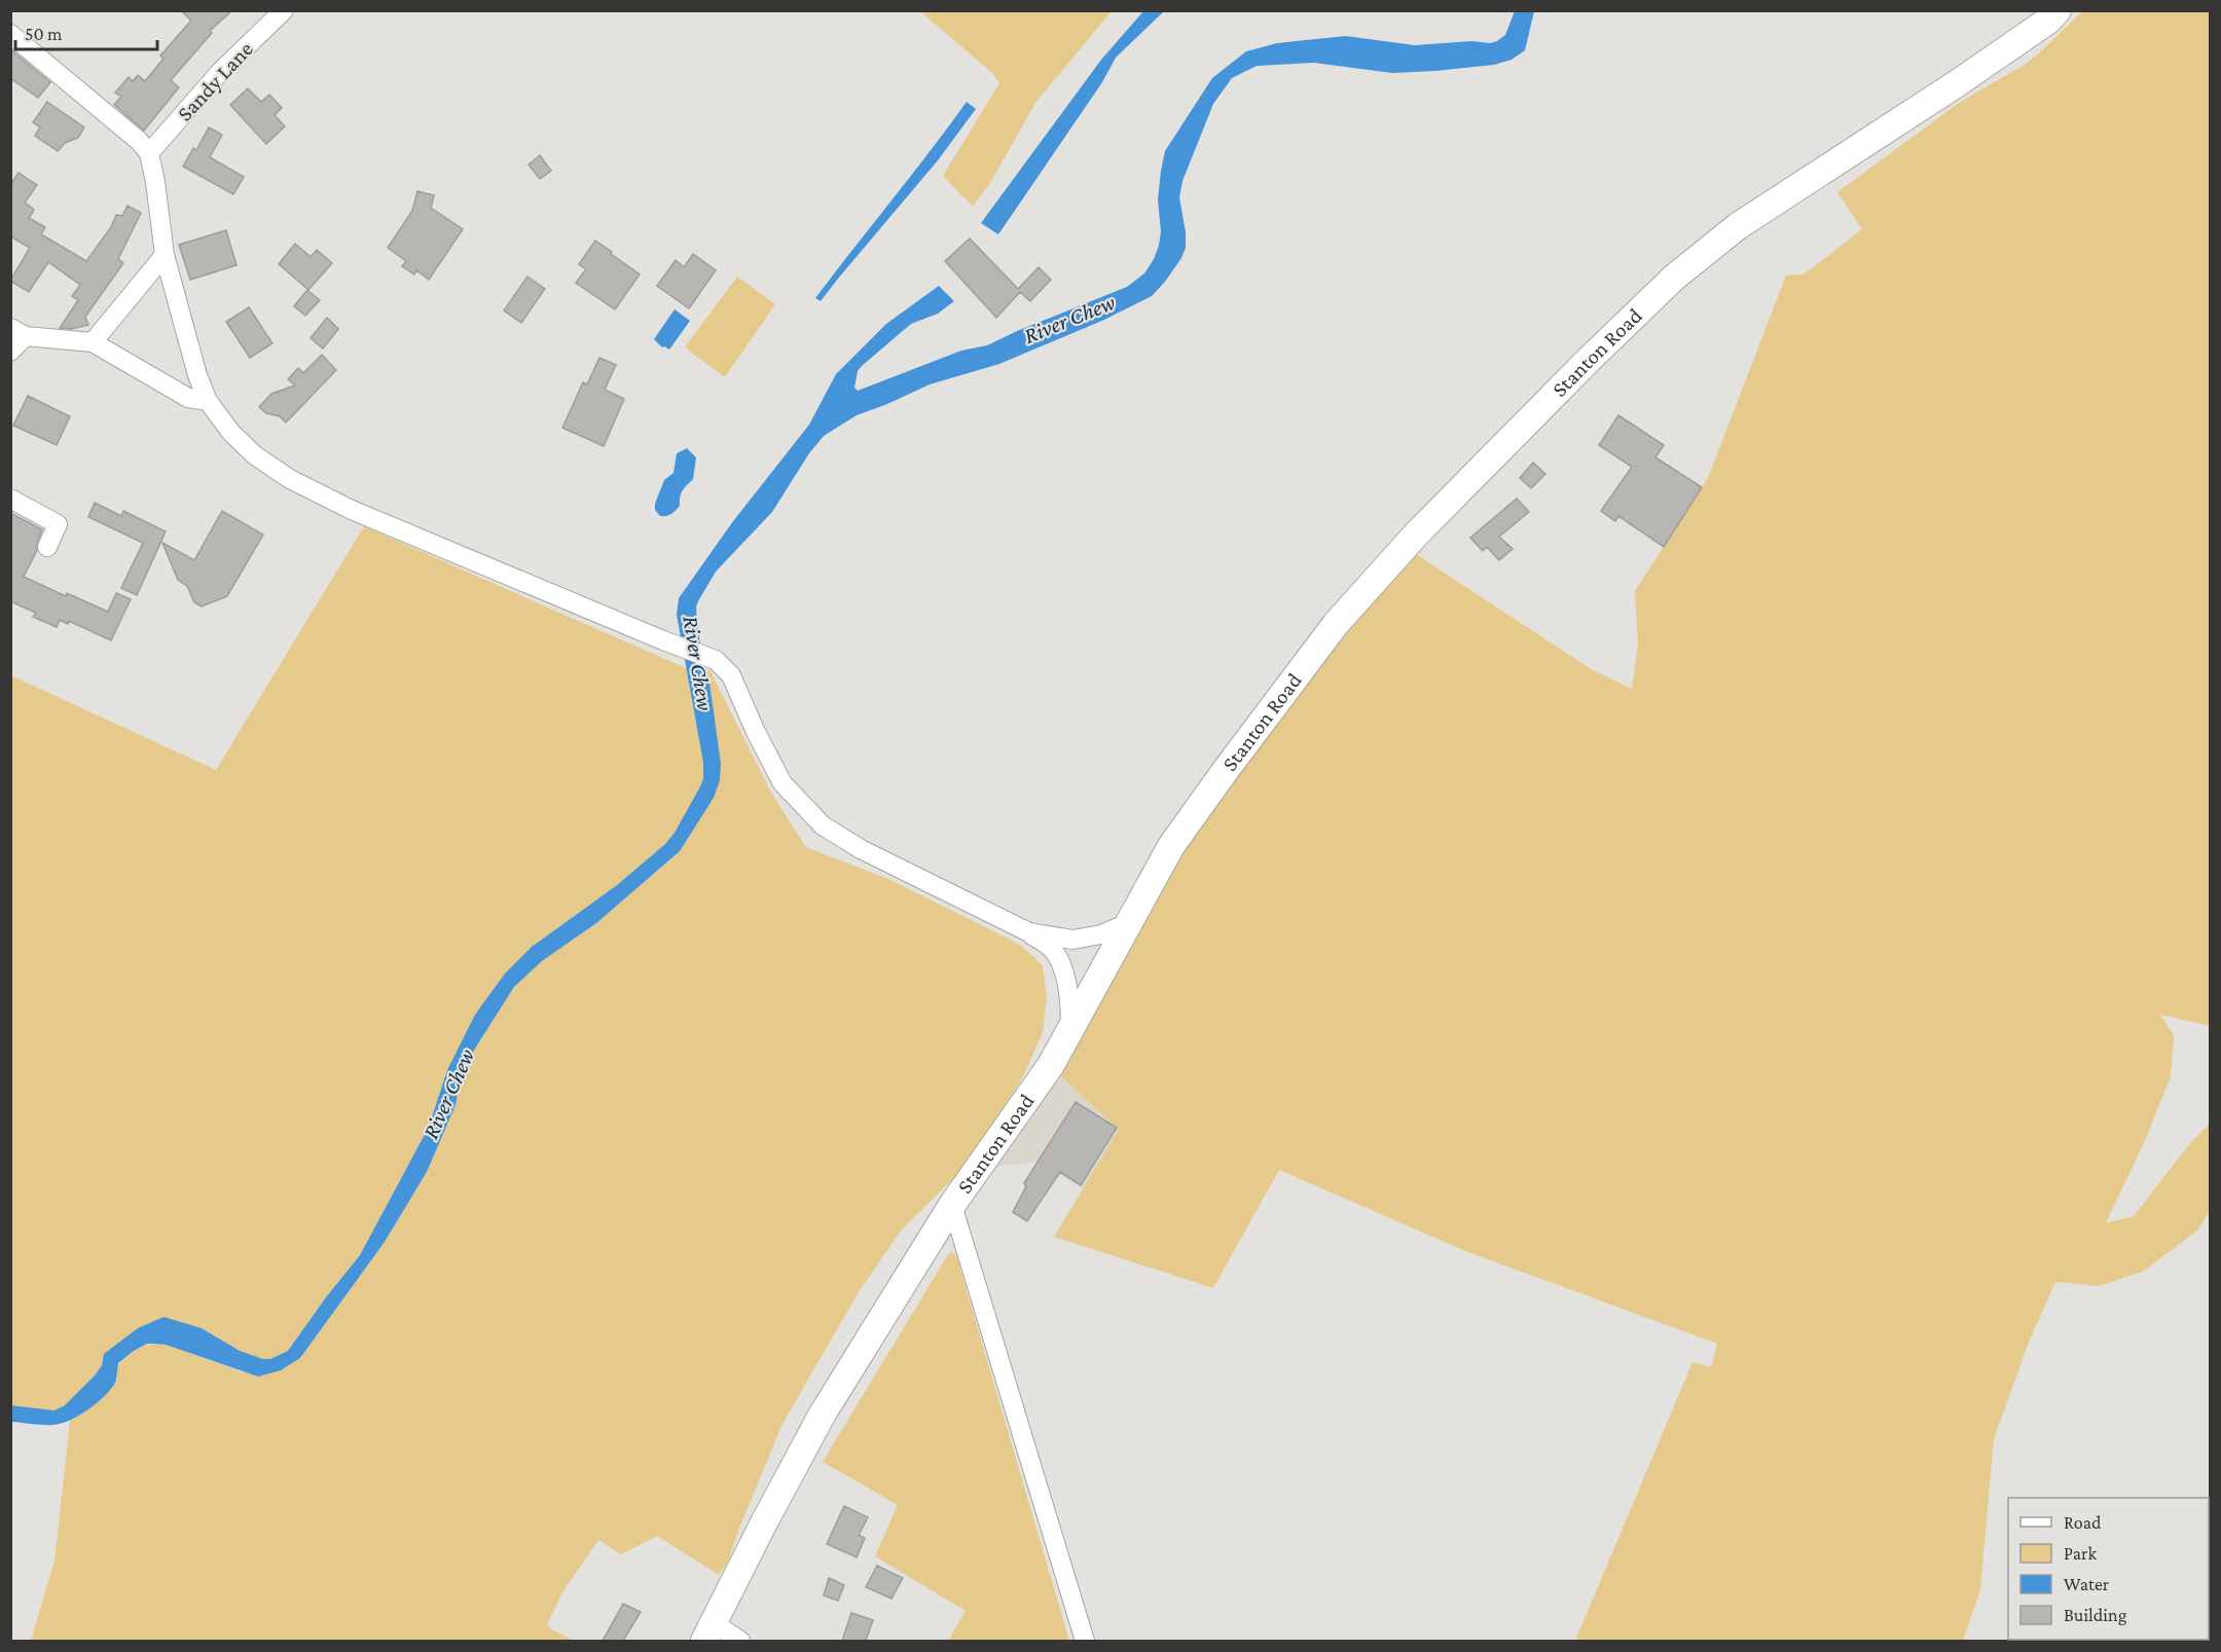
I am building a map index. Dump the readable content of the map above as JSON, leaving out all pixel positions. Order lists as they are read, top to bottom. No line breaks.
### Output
{"streets":{"main road":["Stanton Road"],"street":["Sandy Lane"]},"water":["River Chew"],"legend":["Road","Park","Water","Building"],"scale_bar":"50 m"}
